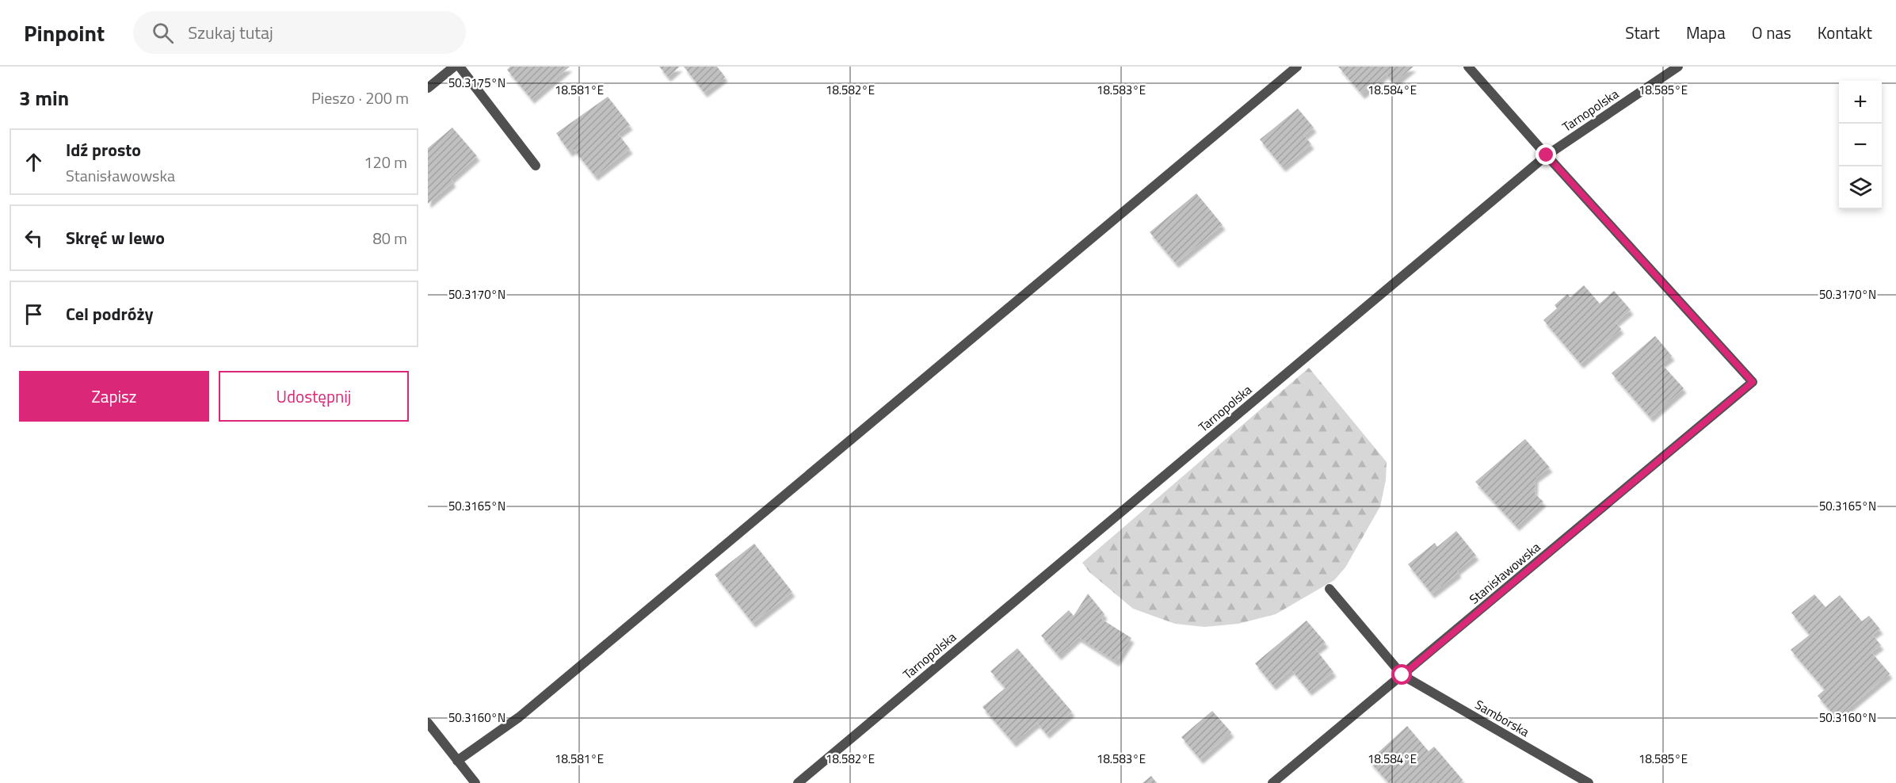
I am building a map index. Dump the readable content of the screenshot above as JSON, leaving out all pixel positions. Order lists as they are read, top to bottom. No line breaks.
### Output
{"streets":{"street":["Tarnopolska","Stanisławowska","Samborska"]},"crossings":[["Tarnopolska","Stanisławowska"],["Stanisławowska","Samborska"]],"page":{"header":"Pinpoint","search":"Szukaj tutaj","nav":["Start","Mapa","O nas","Kontakt"],"heading":["3 min","Pieszo · 200 m"],"map_buttons":["+","−"],"list":[["Idź prosto","Stanisławowska","120 m"],["Skręć w lewo","80 m"],"Cel podróży"],"buttons":["Zapisz","Udostępnij"]},"coordinates":["50.3175°N","18.581°E","18.582°E","18.583°E","18.584°E","18.585°E","50.3170°N","50.3165°N","50.3160°N"]}
